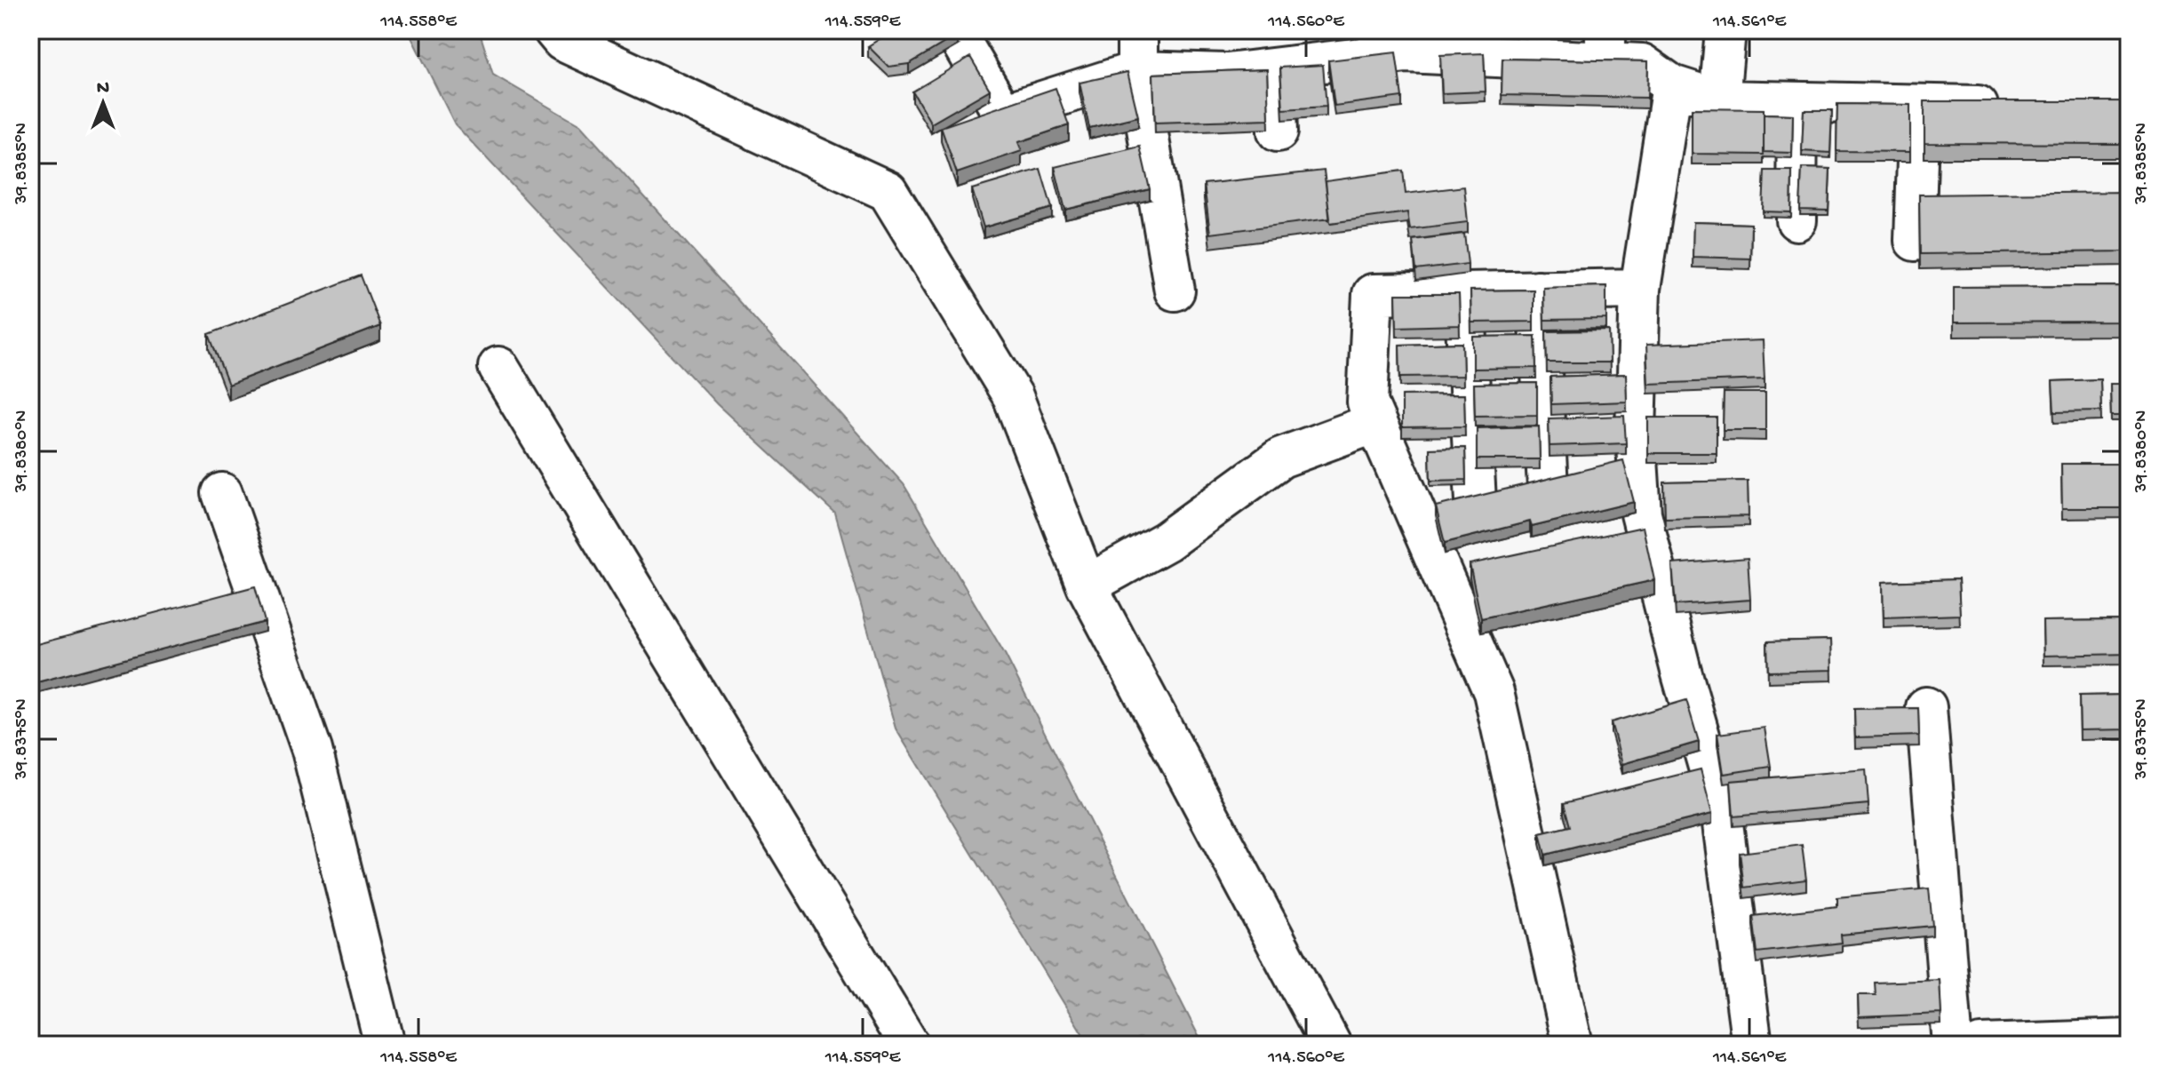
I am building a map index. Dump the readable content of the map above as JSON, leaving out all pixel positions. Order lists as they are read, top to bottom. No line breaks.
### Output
{"north":"top","coordinates":["114.558°E","114.559°E","114.560°E","114.561°E","39.8385°N","39.8380°N","39.8375°N"]}
